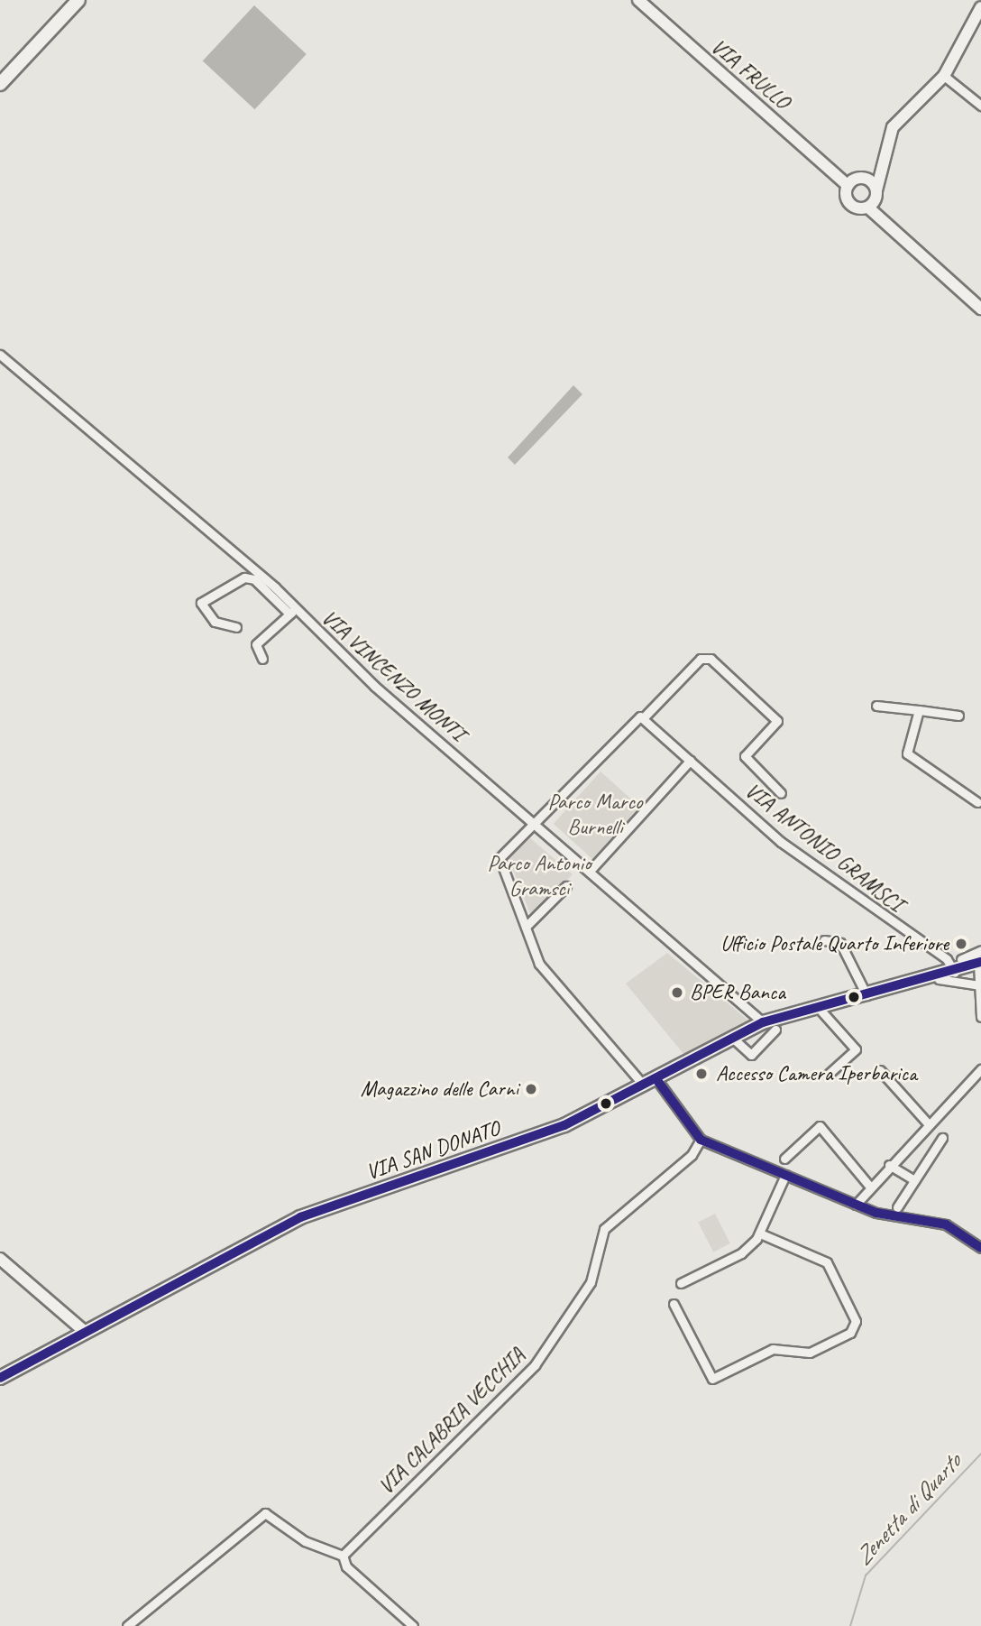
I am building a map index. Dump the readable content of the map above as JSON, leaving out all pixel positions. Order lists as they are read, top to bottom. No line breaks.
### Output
{"streets":{"main road":["VIA SAN DONATO"],"street":["VIA FRULLO","VIA VINCENZO MONTI","VIA ANTONIO GRAMSCI","VIA CALABRIA VECCHIA"]},"crossings":[["VIA VINCENZO MONTI","VIA ANTONIO GRAMSCI"],["VIA VINCENZO MONTI","VIA SAN DONATO"],["VIA ANTONIO GRAMSCI","VIA SAN DONATO"]],"water":["Zenetta di Quarto"],"parks":["Parco Marco Burnelli","Parco Antonio Gramsci"],"places":["Ufficio Postale Quarto Inferiore","BPER Banca","Accesso Camera Iperbarica","Magazzino delle Carni"]}
